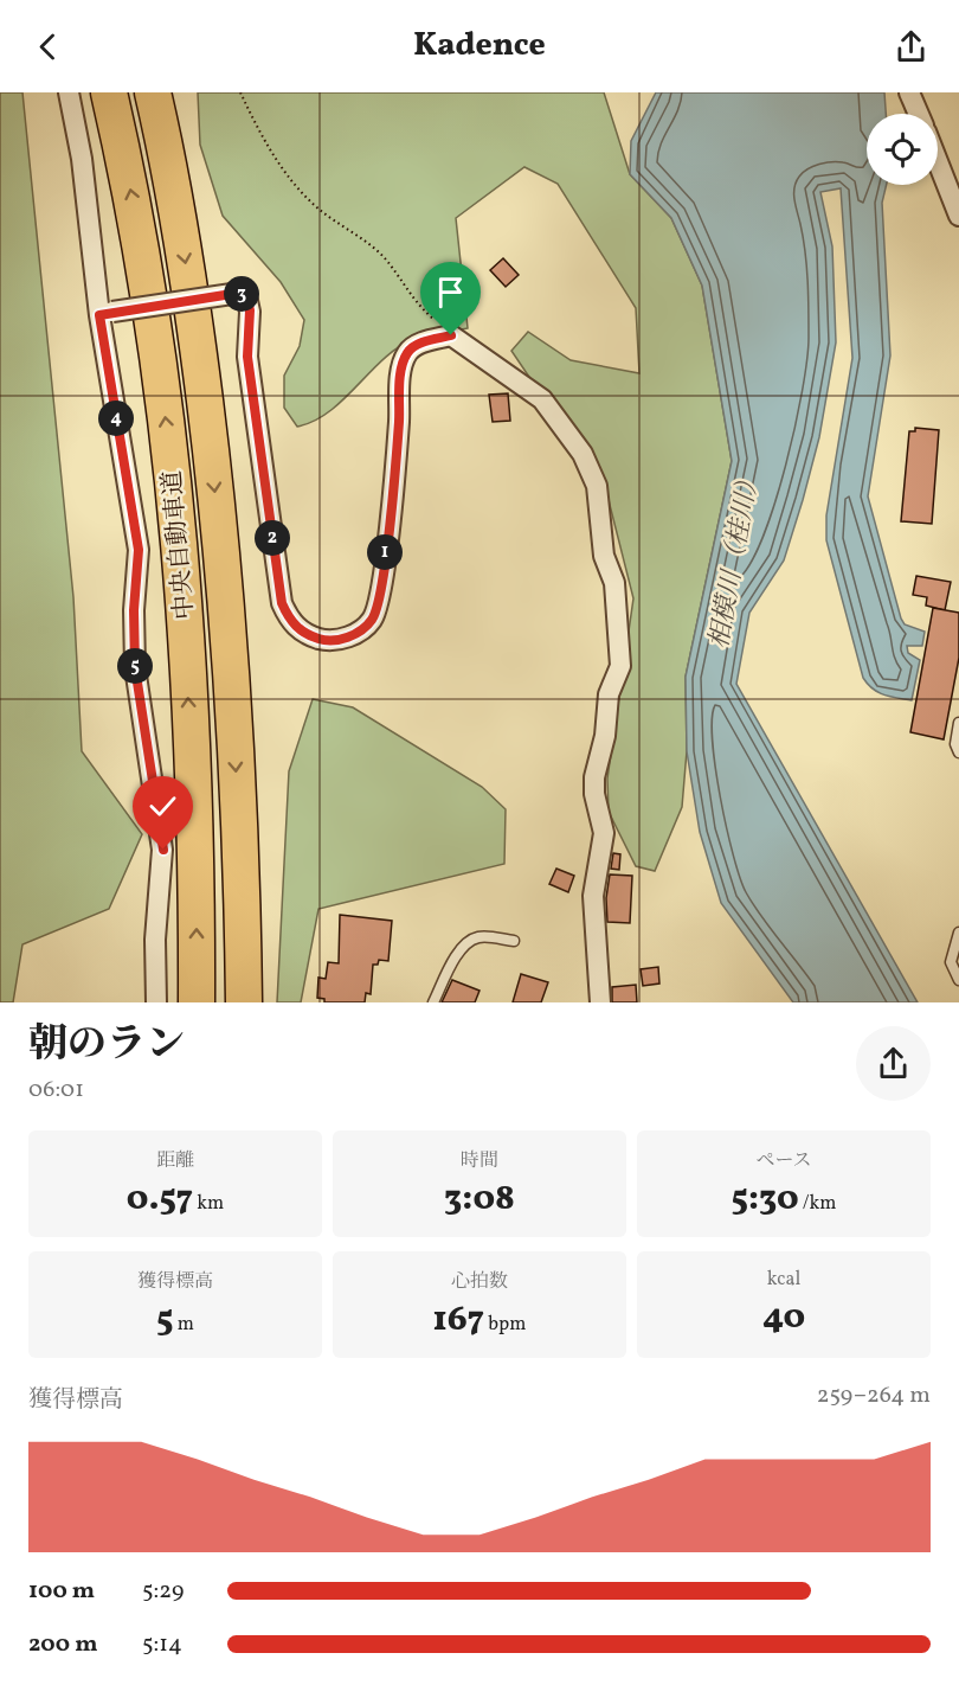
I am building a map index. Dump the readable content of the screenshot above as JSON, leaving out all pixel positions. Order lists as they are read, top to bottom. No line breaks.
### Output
{"streets":{"highway":["中央自動車道"]},"water":["相模川（桂川）"],"page":{"header":"Kadence","pins":["3","4","2","1","5"],"heading":["朝のラン","06:01"],"stats":[["距離","0.57 km"],["時間","3:08"],["ペース","5:30 /km"],["獲得標高","5 m"],["心拍数","167 bpm"],["kcal","40"]],"chart":["獲得標高","259–264 m"],"list":[{"name":"100 m","note":"5:29"},{"name":"200 m","note":"5:14"}]}}
